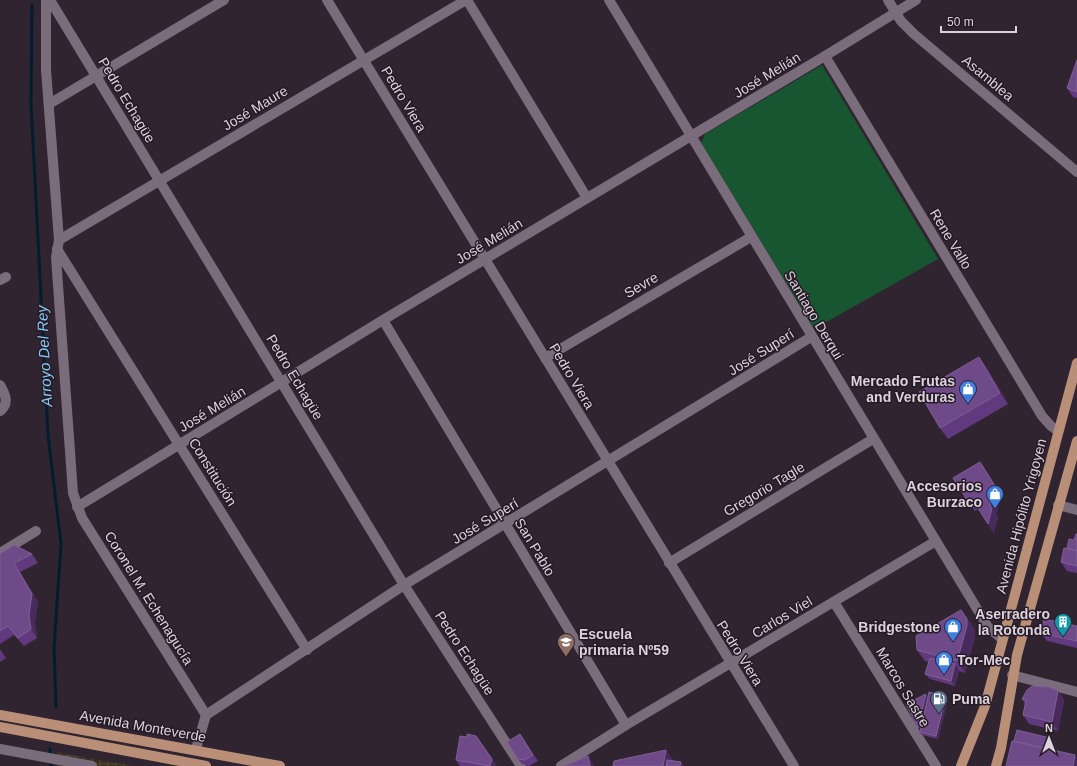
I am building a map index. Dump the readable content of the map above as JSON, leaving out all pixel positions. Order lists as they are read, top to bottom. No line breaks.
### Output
{"streets":{"main road":["Avenida Hipólito Yrigoyen","Avenida Monteverde"],"street":["José Melián","Asamblea","Pedro Viera","Pedro Echagüe","José Maure","Rene Vallo","Sevre","Santiago Derqui","José Superí","Constitución","Gregorio Tagle","San Pablo","Coronel M. Echenagucía","Carlos Viel","Marcos Sastre"]},"crossings":[["José Melián","Asamblea"],["José Melián","Pedro Viera"],["José Melián","Pedro Echagüe"],["José Melián","Rene Vallo"],["José Melián","Santiago Derqui"],["José Melián","Constitución"],["José Melián","San Pablo"],["José Melián","Coronel M. Echenagucía"],["Pedro Viera","José Maure"],["Pedro Viera","Sevre"],["Pedro Viera","José Superí"],["Pedro Viera","Gregorio Tagle"],["Pedro Viera","Carlos Viel"],["Pedro Echagüe","José Maure"],["Pedro Echagüe","José Superí"],["José Maure","Constitución"],["José Maure","Coronel M. Echenagucía"],["Rene Vallo","Avenida Hipólito Yrigoyen"],["Sevre","Santiago Derqui"],["Santiago Derqui","José Superí"],["Santiago Derqui","Gregorio Tagle"],["Santiago Derqui","Avenida Hipólito Yrigoyen"],["Santiago Derqui","Carlos Viel"],["José Superí","Constitución"],["José Superí","San Pablo"],["José Superí","Coronel M. Echenagucía"],["Constitución","Coronel M. Echenagucía"],["San Pablo","Carlos Viel"],["Carlos Viel","Marcos Sastre"]],"water":["Arroyo Del Rey"],"places":{"shop":["Mercado Frutas and Verduras","Accesorios Burzaco","Bridgestone","Tor-Mec"],"building":["Aserradero la Rotonda"],"school or university":["Escuela primaria Nº59"],"fuel station":["Puma"]},"scale_bar":"50 m","north":"top"}
